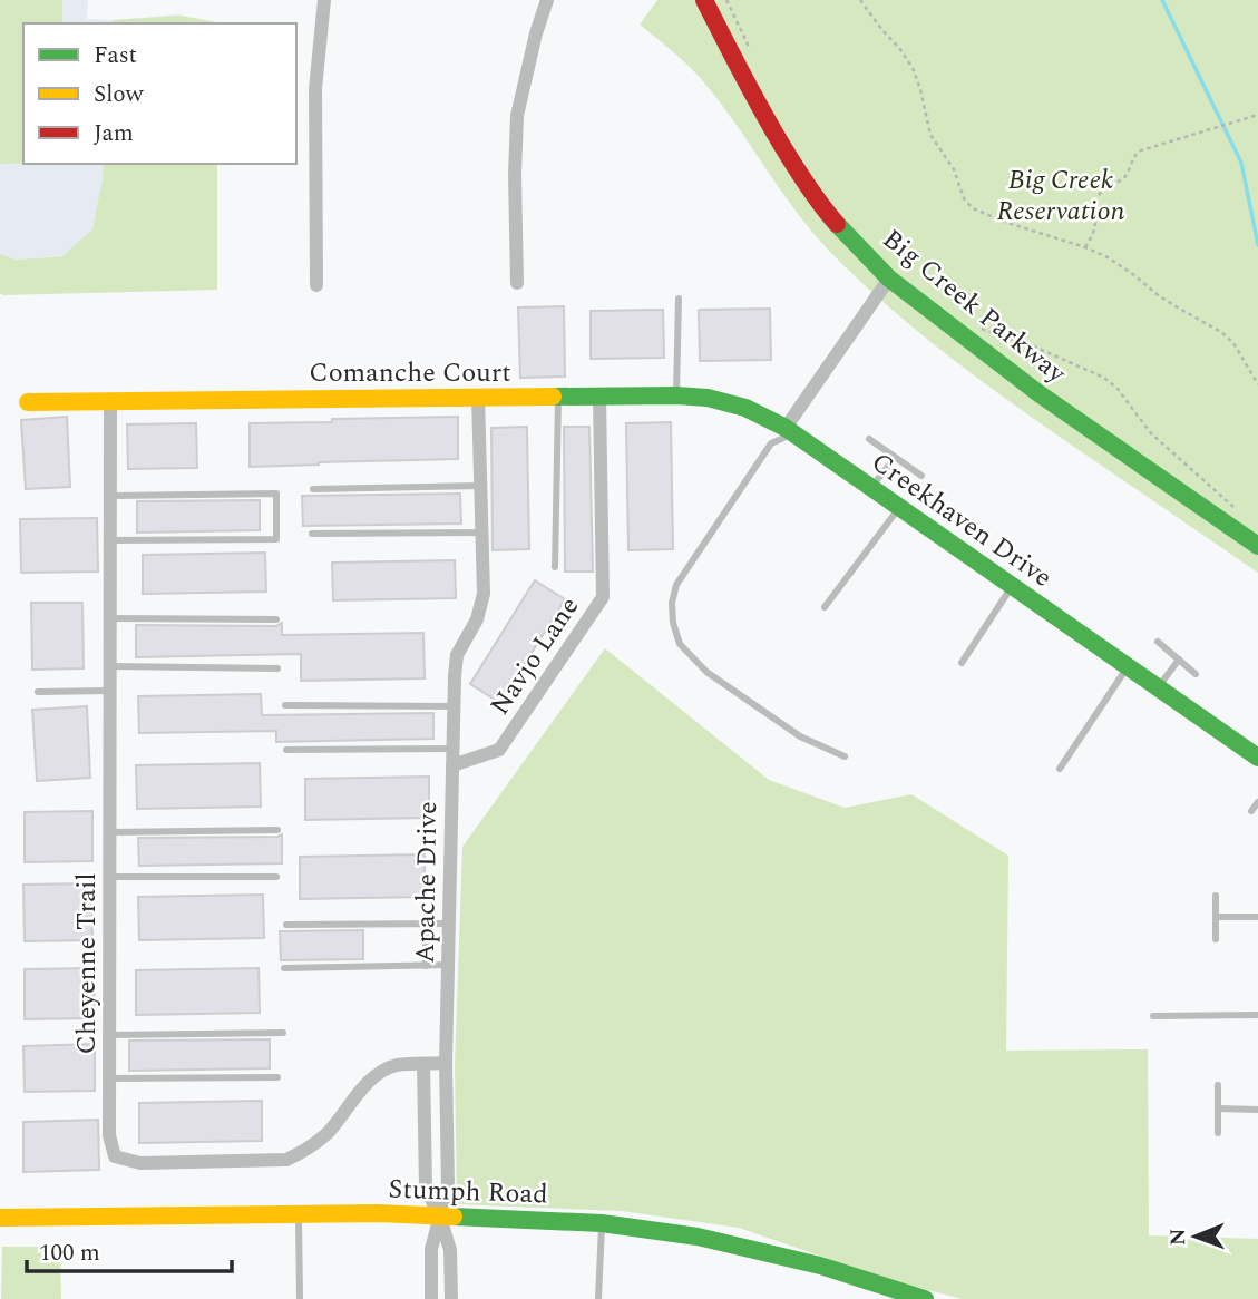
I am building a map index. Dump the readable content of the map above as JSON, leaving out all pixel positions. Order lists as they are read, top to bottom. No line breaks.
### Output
{"streets":{"street":["Big Creek Parkway","Comanche Court","Creekhaven Drive","Navjo Lane","Apache Drive","Cheyenne Trail","Stumph Road"]},"crossings":[["Comanche Court","Creekhaven Drive"],["Comanche Court","Navjo Lane"],["Comanche Court","Apache Drive"],["Comanche Court","Cheyenne Trail"],["Navjo Lane","Apache Drive"],["Apache Drive","Cheyenne Trail"],["Apache Drive","Stumph Road"]],"parks":["Big Creek Reservation"],"legend":["Fast","Slow","Jam"],"scale_bar":"100 m","north":"left"}
